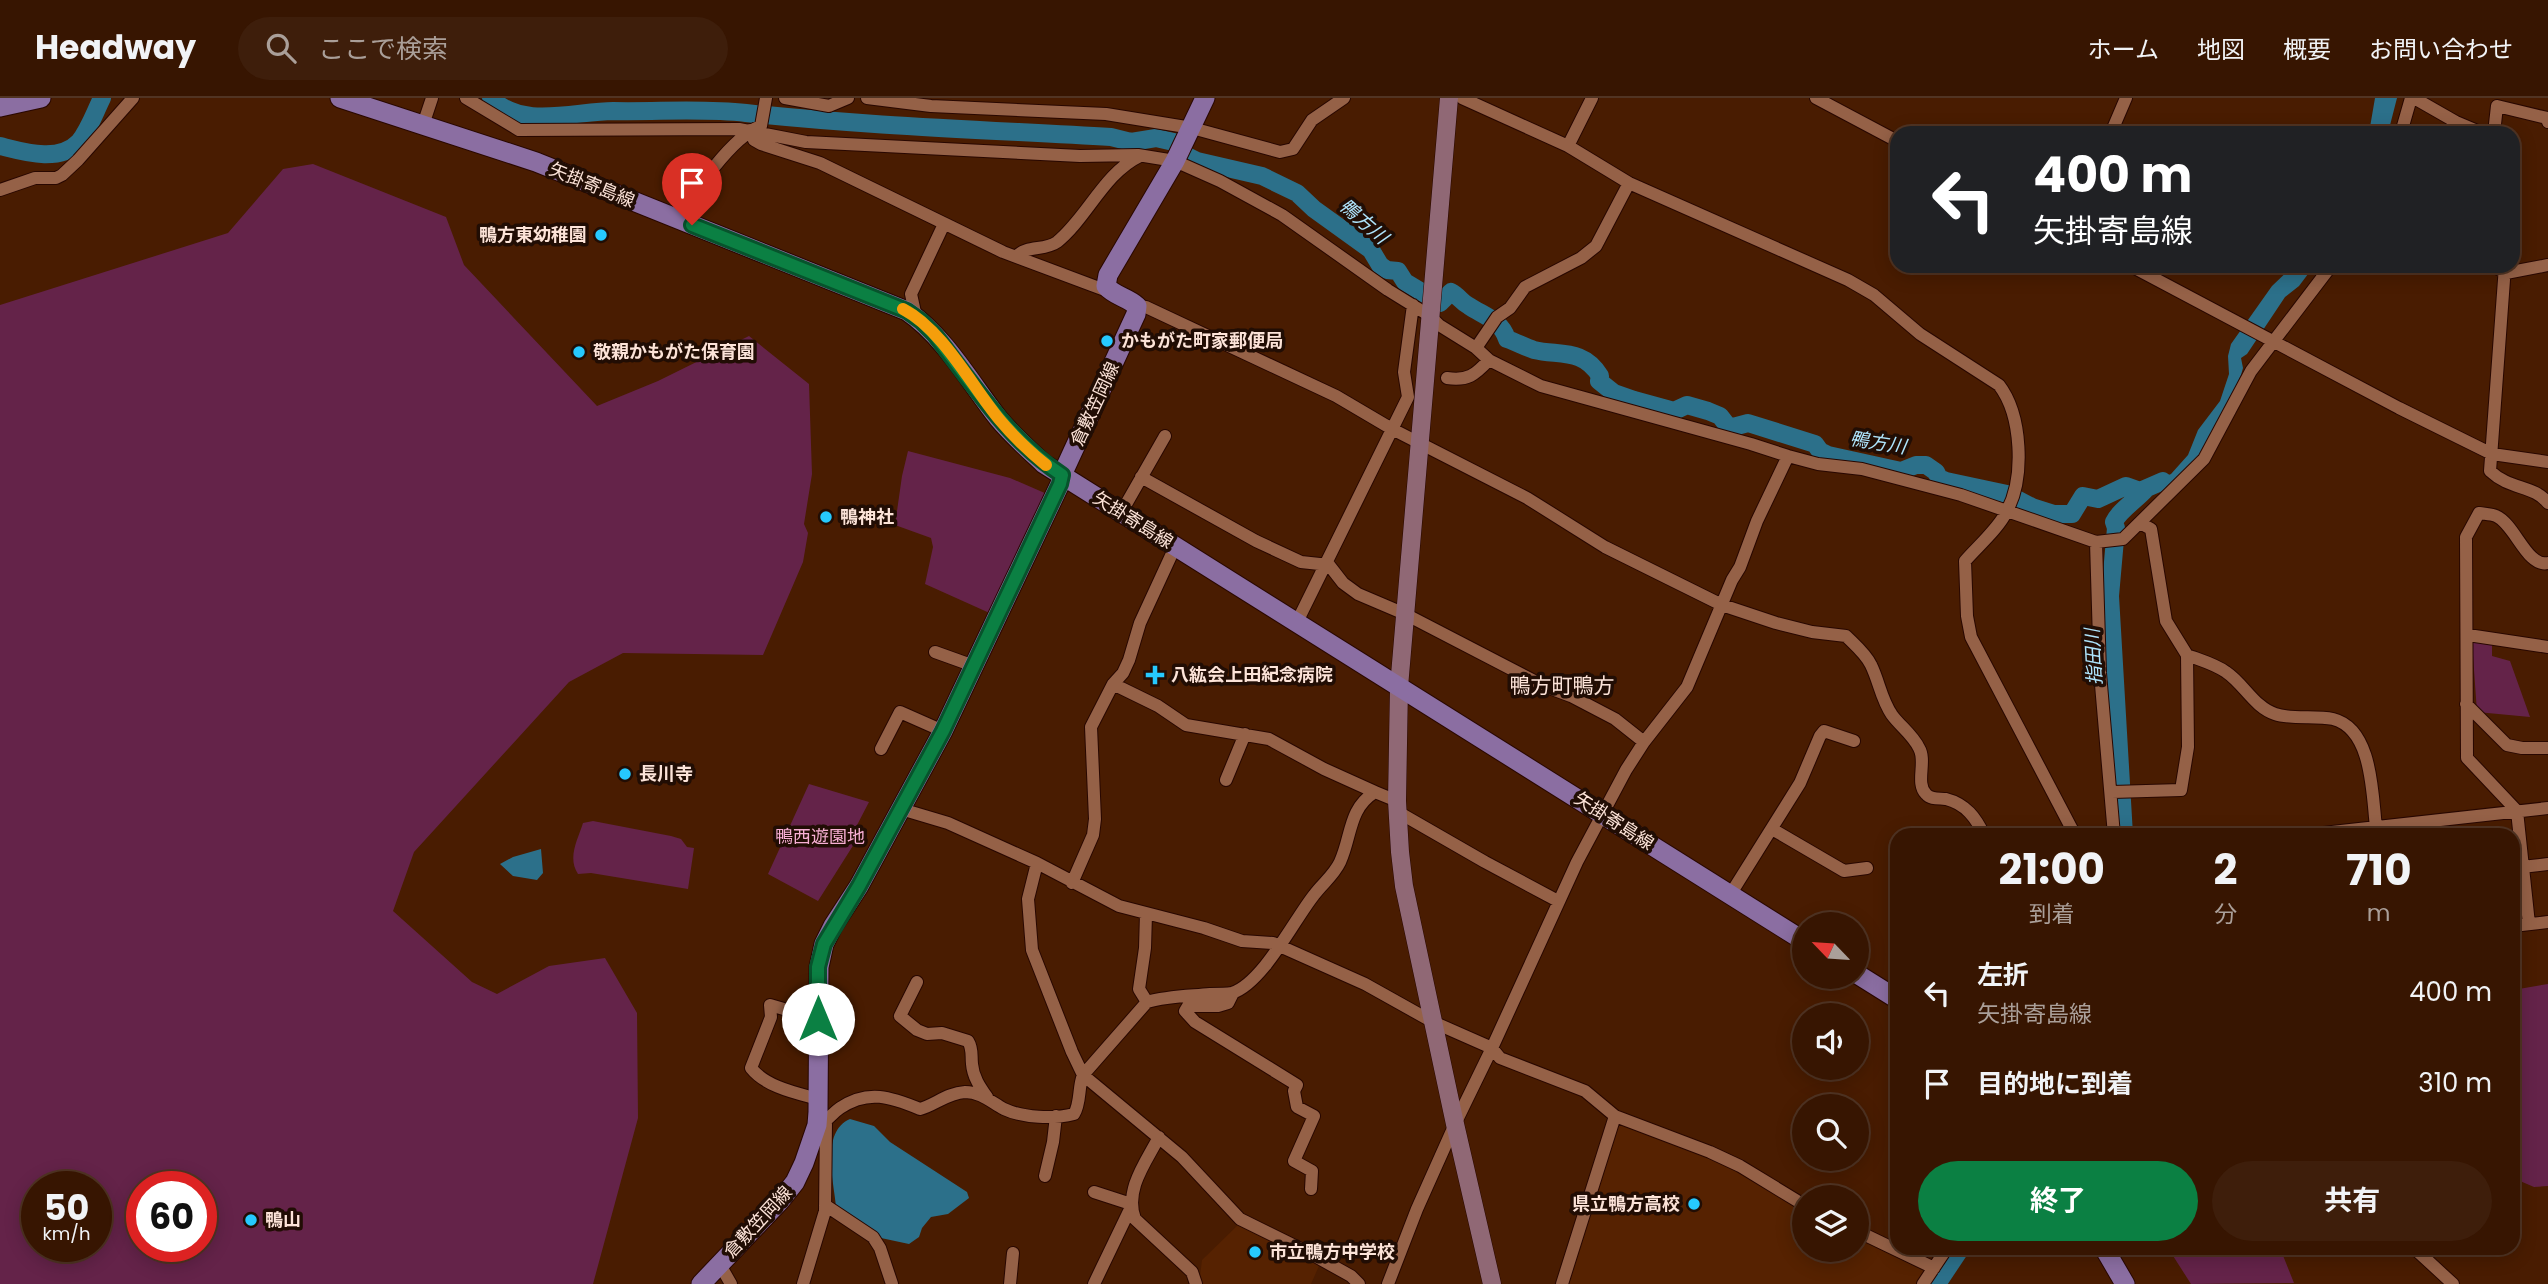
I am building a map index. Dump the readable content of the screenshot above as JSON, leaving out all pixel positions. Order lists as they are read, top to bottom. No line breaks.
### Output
{"streets":{"main road":["矢掛寄島線","倉敷笠岡線"]},"crossings":[["矢掛寄島線","倉敷笠岡線"]],"districts":["鴨方町鴨方"],"water":["鴨方川","指田川"],"parks":["鴨西遊園地"],"places":{"other":["鴨方東幼稚園","かもがた町家郵便局","敬親かもがた保育園","鴨神社","長川寺","県立鴨方高校","鴨山","市立鴨方中学校"],"health":["八紘会上田紀念病院"]},"north":"top left","page":{"header":"Headway","search":"ここで検索","nav":["ホーム","地図","概要","お問い合わせ"],"turn":["400 m","矢掛寄島線"],"eta":["21:00","到着","2","分","710","m"],"list":[{"name":"左折","note":"矢掛寄島線","value":"400 m"},{"name":"目的地に到着","value":"310 m"}],"buttons":["終了","共有"],"speed":"50 km/h","limit":"60"}}
